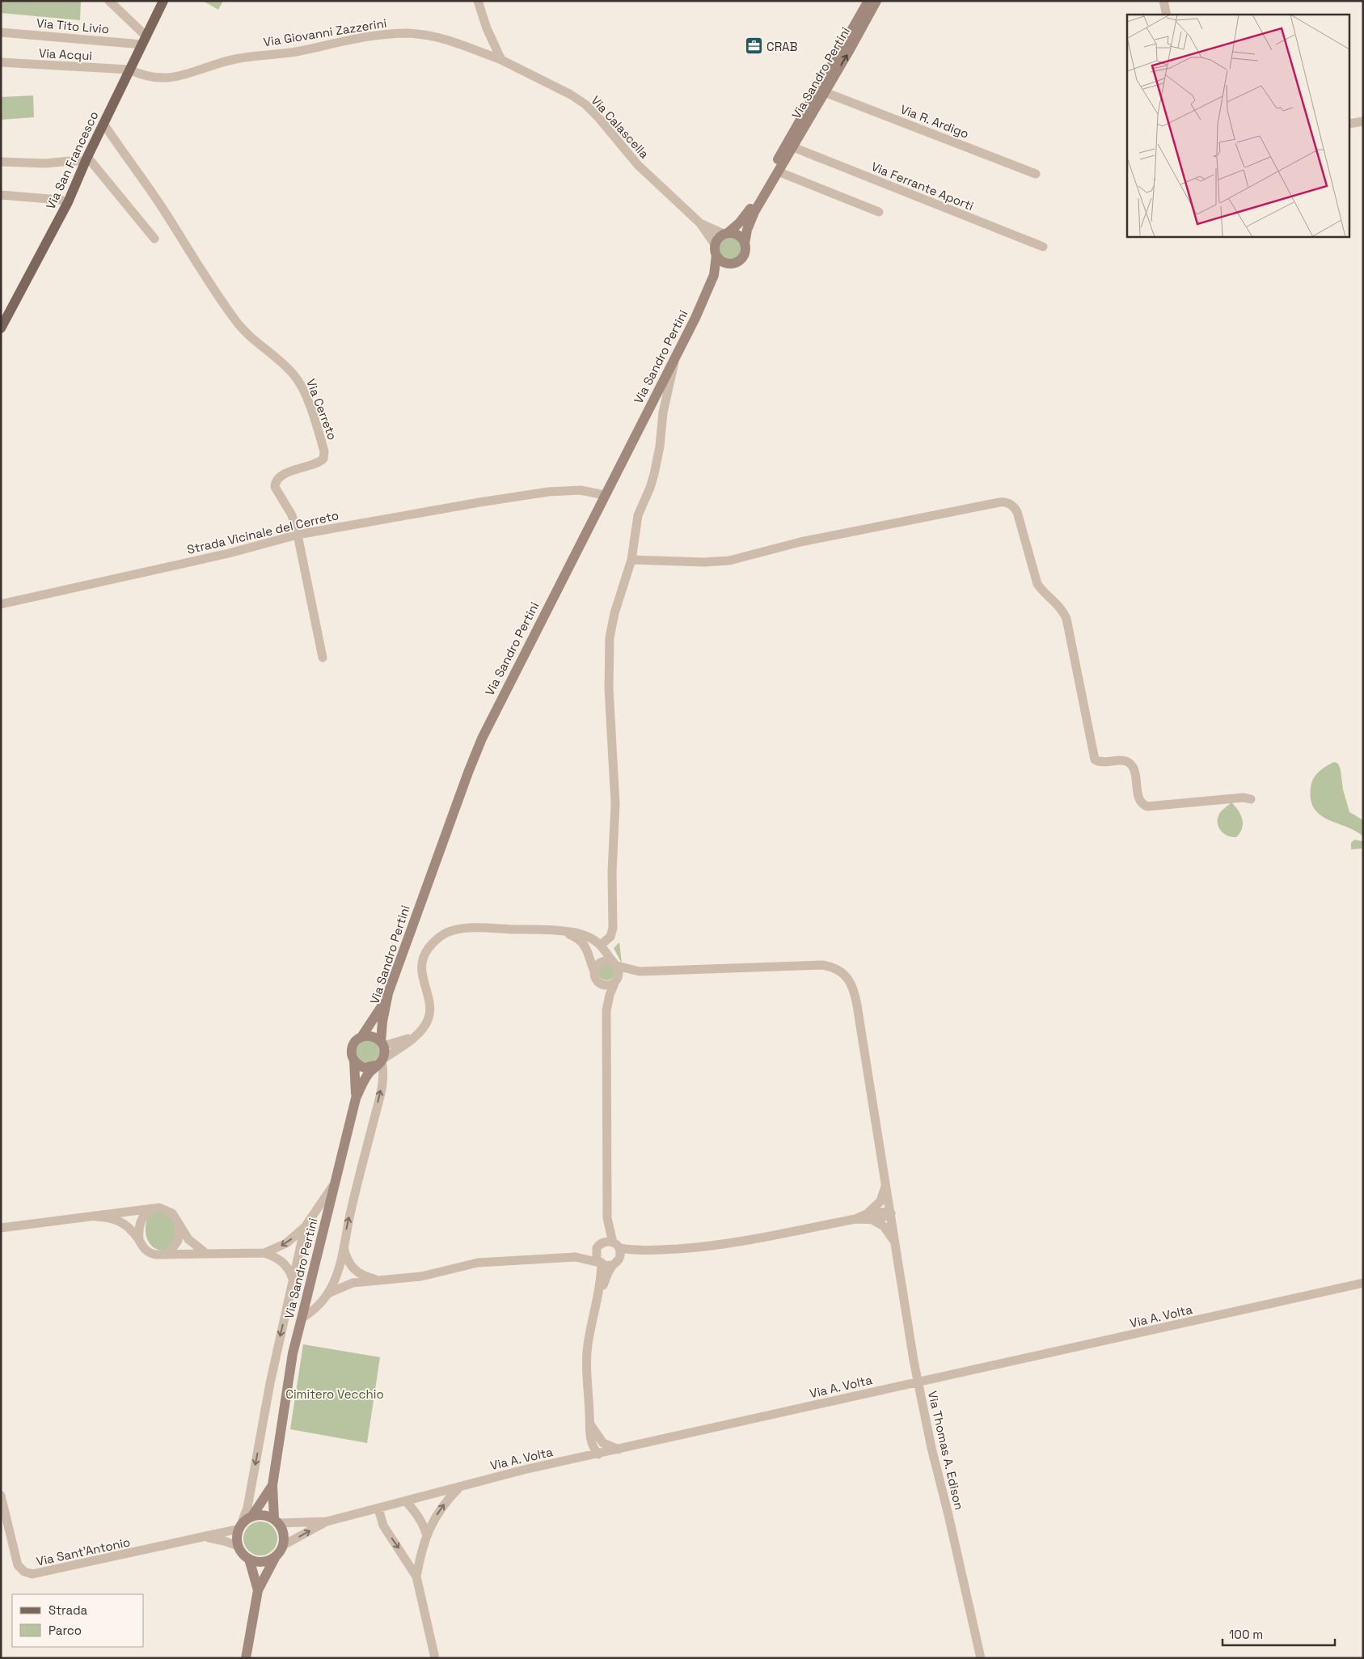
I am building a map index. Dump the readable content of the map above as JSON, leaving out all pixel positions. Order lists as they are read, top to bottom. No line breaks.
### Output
{"streets":{"main road":["Via Sandro Pertini","Via San Francesco"],"street":["Via Tito Livio","Via Giovanni Zazzerini","Via Acqui","Via R. Ardigo","Via Calascella","Via Ferrante Aporti","Via Cerreto","Strada Vicinale del Cerreto","Via A. Volta","Via Thomas A. Edison","Via Sant'Antonio"]},"crossings":[["Via Tito Livio","Via San Francesco"],["Via Giovanni Zazzerini","Via Acqui"],["Via Giovanni Zazzerini","Via Calascella"],["Via Giovanni Zazzerini","Via San Francesco"],["Via Acqui","Via San Francesco"],["Via Sandro Pertini","Via R. Ardigo"],["Via Sandro Pertini","Via Calascella"],["Via Sandro Pertini","Via Ferrante Aporti"],["Via Sandro Pertini","Strada Vicinale del Cerreto"],["Via Sandro Pertini","Via A. Volta"],["Via Sandro Pertini","Via Sant'Antonio"],["Via San Francesco","Via Cerreto"],["Via Cerreto","Strada Vicinale del Cerreto"],["Via A. Volta","Via Thomas A. Edison"],["Via A. Volta","Via Sant'Antonio"]],"parks":["Cimitero Vecchio"],"places":{"office":["CRAB"]},"legend":["Strada","Parco"],"scale_bar":"100 m"}
